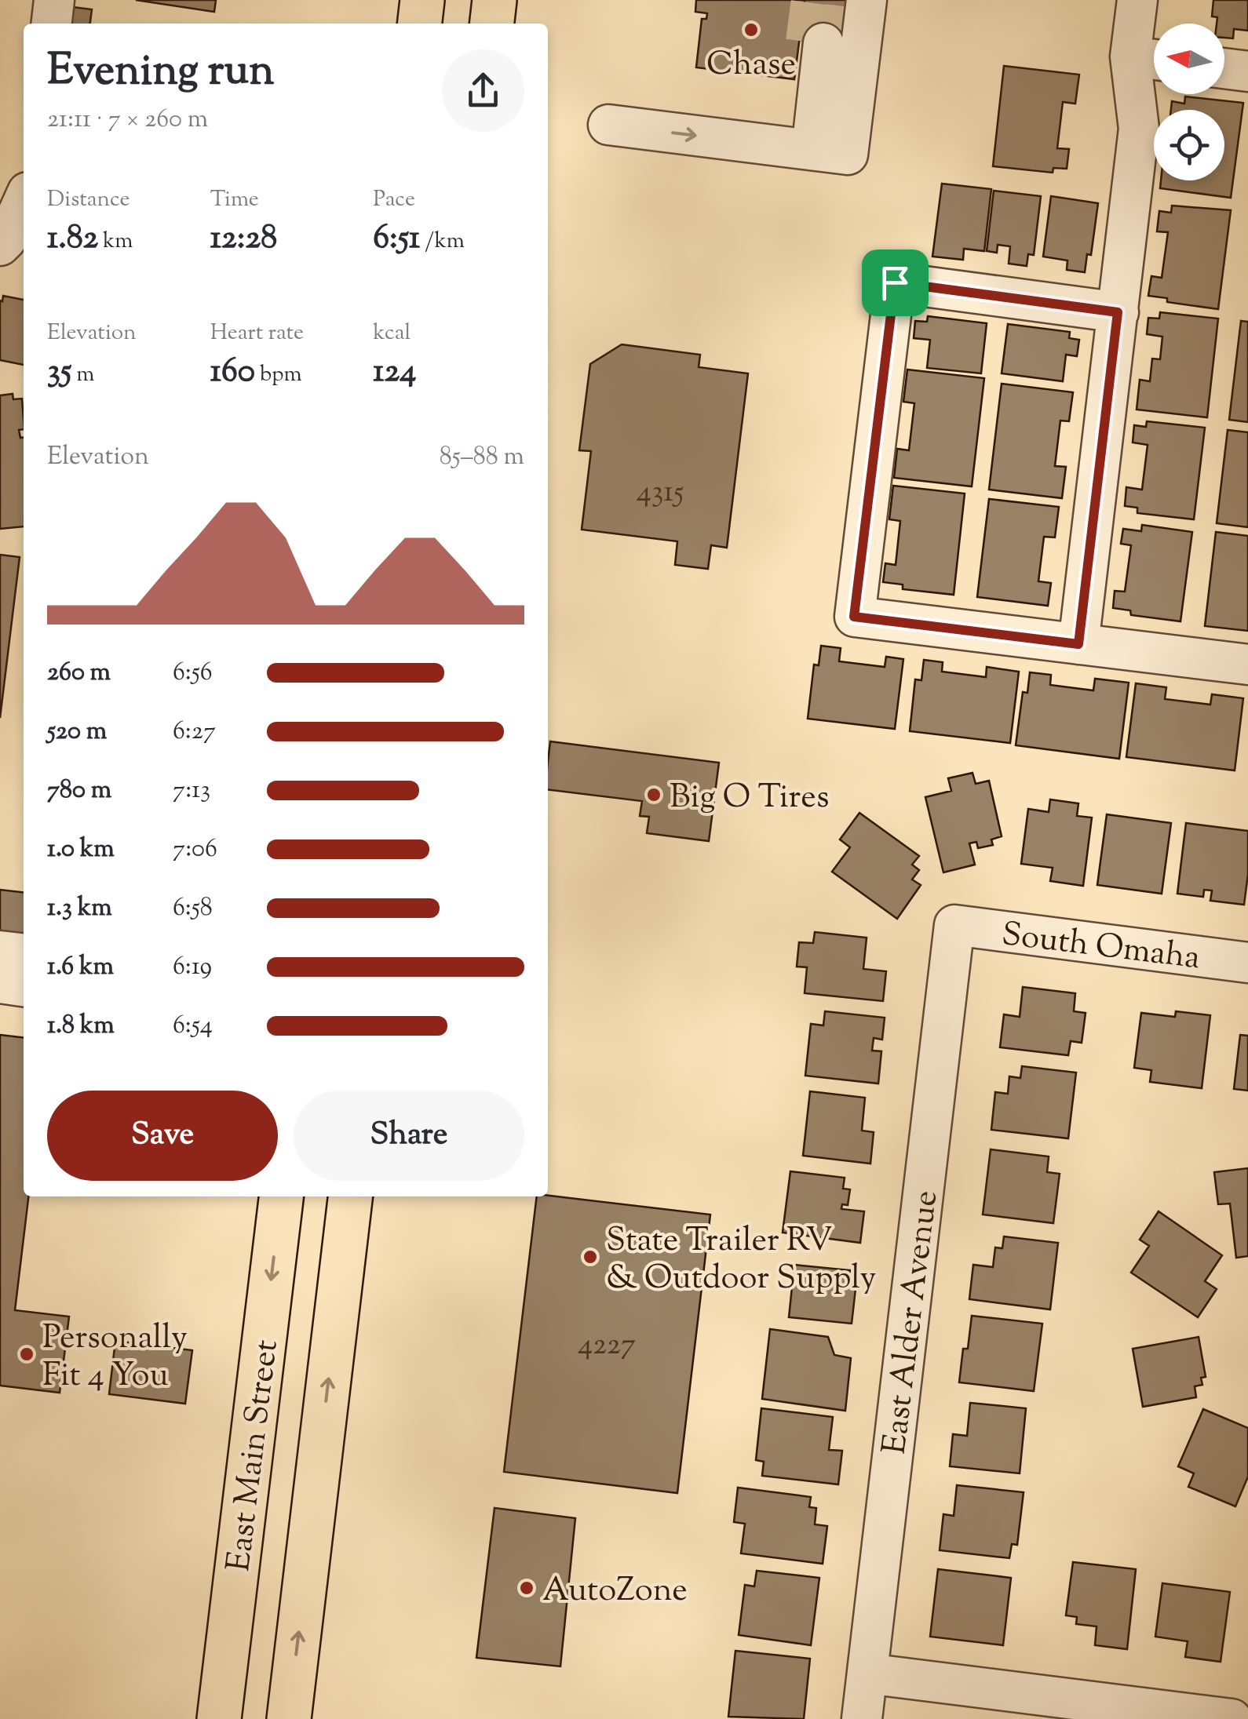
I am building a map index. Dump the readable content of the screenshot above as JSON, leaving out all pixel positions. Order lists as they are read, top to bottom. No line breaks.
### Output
{"streets":{"main road":["East Main Street"],"street":["South Omaha","East Alder Avenue"]},"crossings":[["South Omaha","East Alder Avenue"]],"places":["Chase","Big O Tires","State Trailer RV & Outdoor Supply","Personally Fit 4 You","AutoZone"],"house_numbers":["4315","4227"],"north":"left","page":{"heading":["Evening run","21:11 · 7 × 260 m"],"stats":[["Distance","1.82 km"],["Time","12:28"],["Pace","6:51 /km"],["Elevation","35 m"],["Heart rate","160 bpm"],["kcal","124"]],"chart":["Elevation","85–88 m"],"list":[{"name":"260 m","note":"6:56"},{"name":"520 m","note":"6:27"},{"name":"780 m","note":"7:13"},{"name":"1.0 km","note":"7:06"},{"name":"1.3 km","note":"6:58"},{"name":"1.6 km","note":"6:19"},{"name":"1.8 km","note":"6:54"}],"buttons":["Save","Share"]}}
